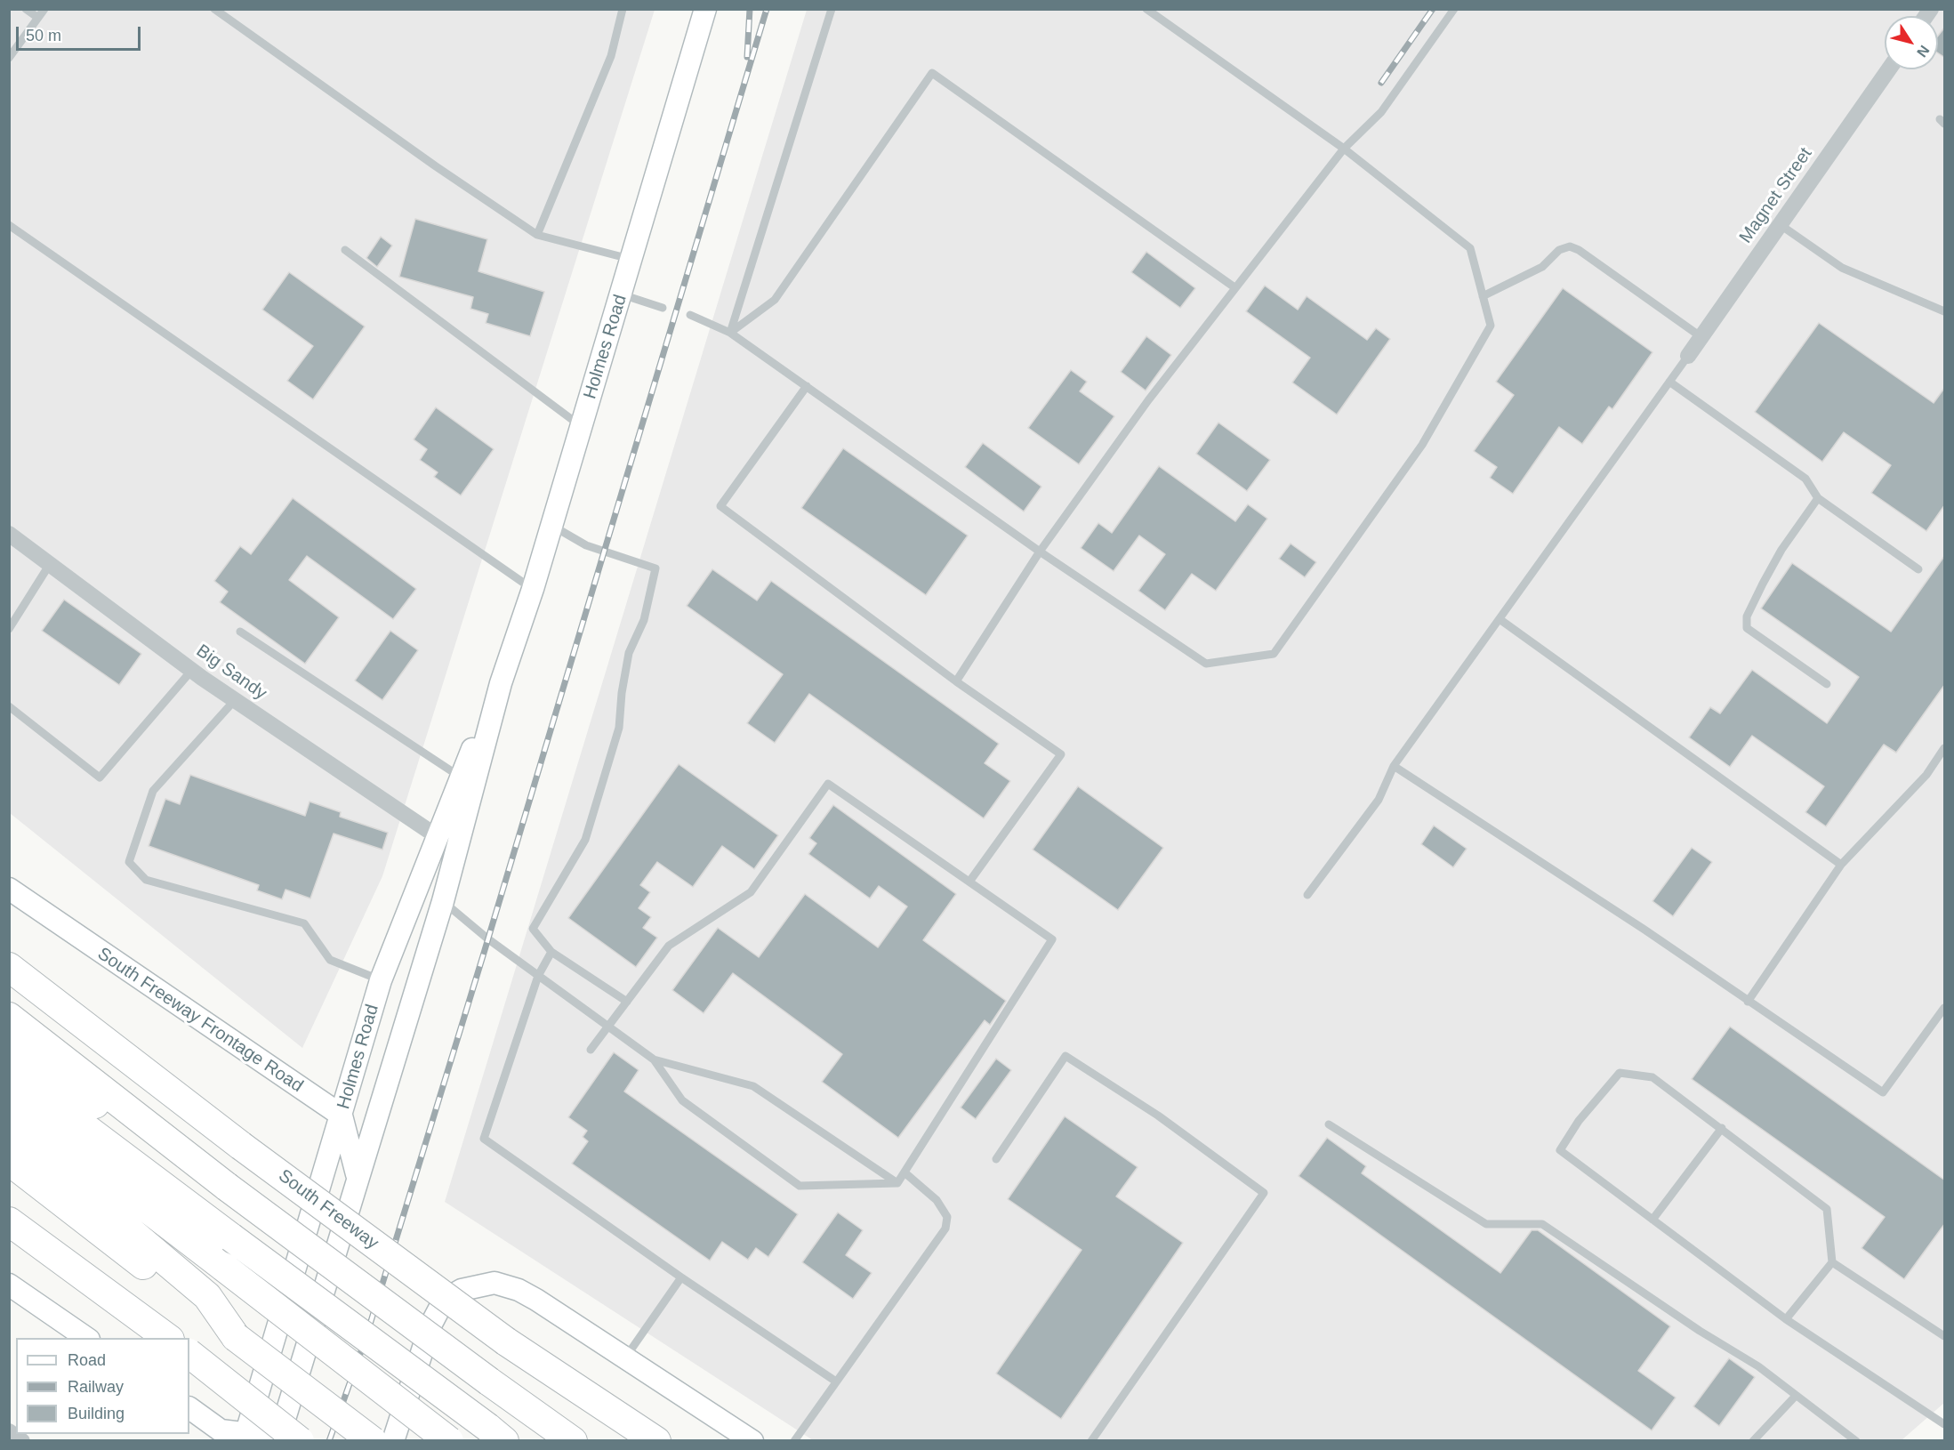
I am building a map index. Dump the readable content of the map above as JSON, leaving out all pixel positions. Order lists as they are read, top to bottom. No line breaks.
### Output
{"streets":{"highway":["South Freeway"],"main road":["Holmes Road","South Freeway Frontage Road"],"street":["Magnet Street","Big Sandy"]},"crossings":[["Holmes Road","Big Sandy"],["Holmes Road","South Freeway Frontage Road"]],"legend":["Road","Railway","Building"],"scale_bar":"50 m","north":"bottom right"}
